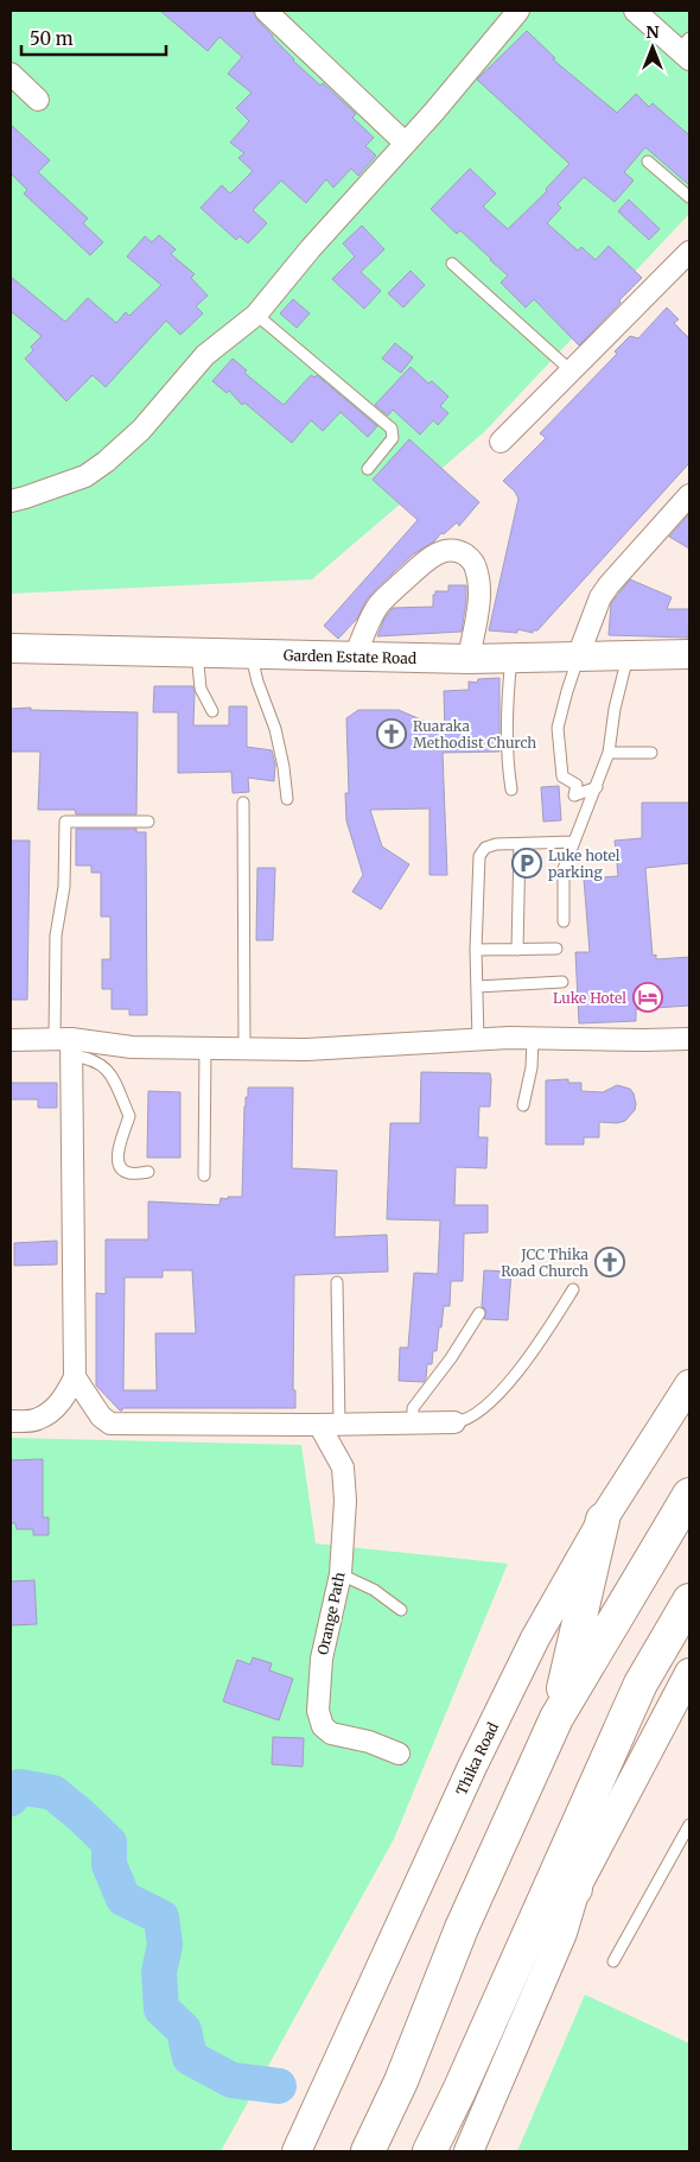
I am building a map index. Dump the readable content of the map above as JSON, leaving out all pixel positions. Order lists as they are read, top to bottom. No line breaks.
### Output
{"streets":{"main road":["Garden Estate Road","Thika Road"],"street":["Orange Path"]},"places":{"church":["Ruaraka Methodist Church","JCC Thika Road Church"],"parking":["Luke hotel parking"],"hotel":["Luke Hotel"]},"scale_bar":"50 m","north":"top"}
